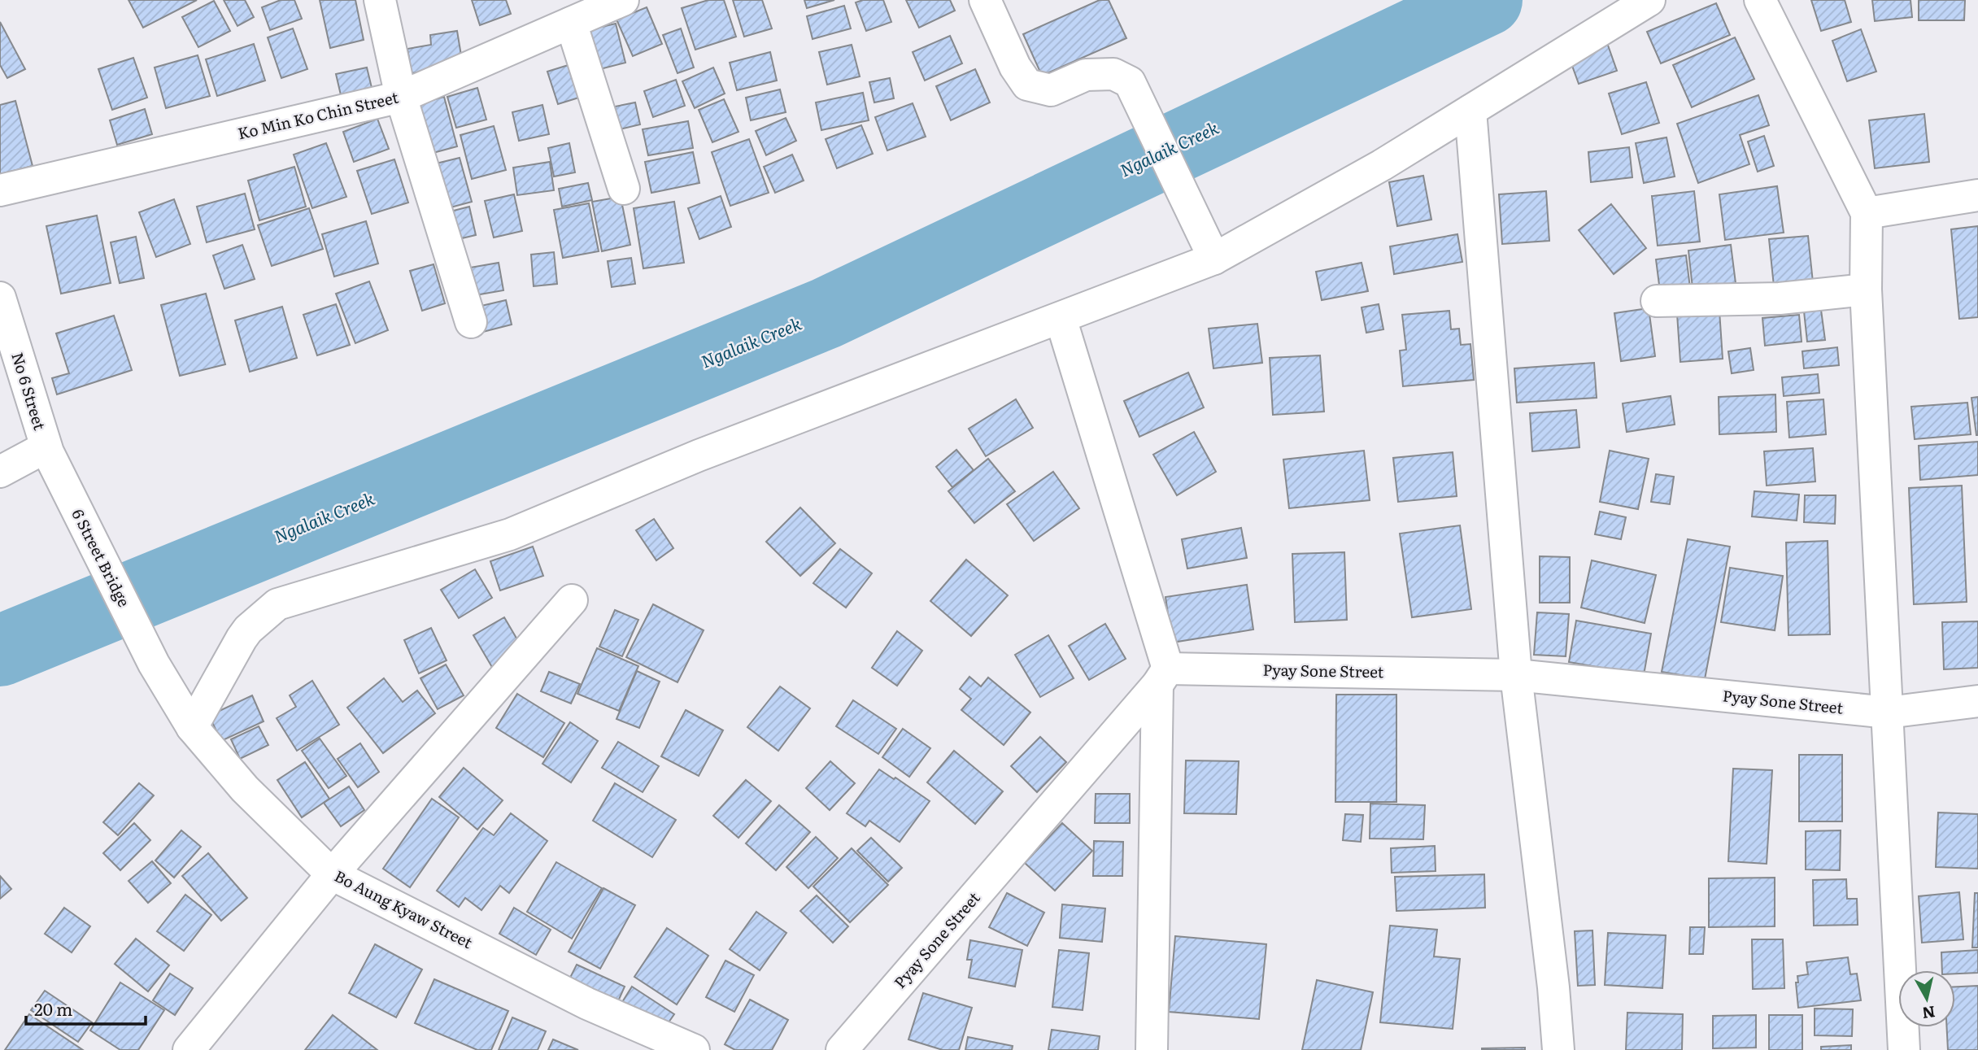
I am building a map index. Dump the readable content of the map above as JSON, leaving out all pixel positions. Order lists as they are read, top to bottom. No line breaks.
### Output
{"streets":{"street":["Ko Min Ko Chin Street","No 6 Street","6 Street Bridge","Pyay Sone Street","Bo Aung Kyaw Street"]},"crossings":[["No 6 Street","6 Street Bridge"],["6 Street Bridge","Bo Aung Kyaw Street"]],"water":["Ngalaik Creek"],"scale_bar":"20 m","north":"bottom"}
